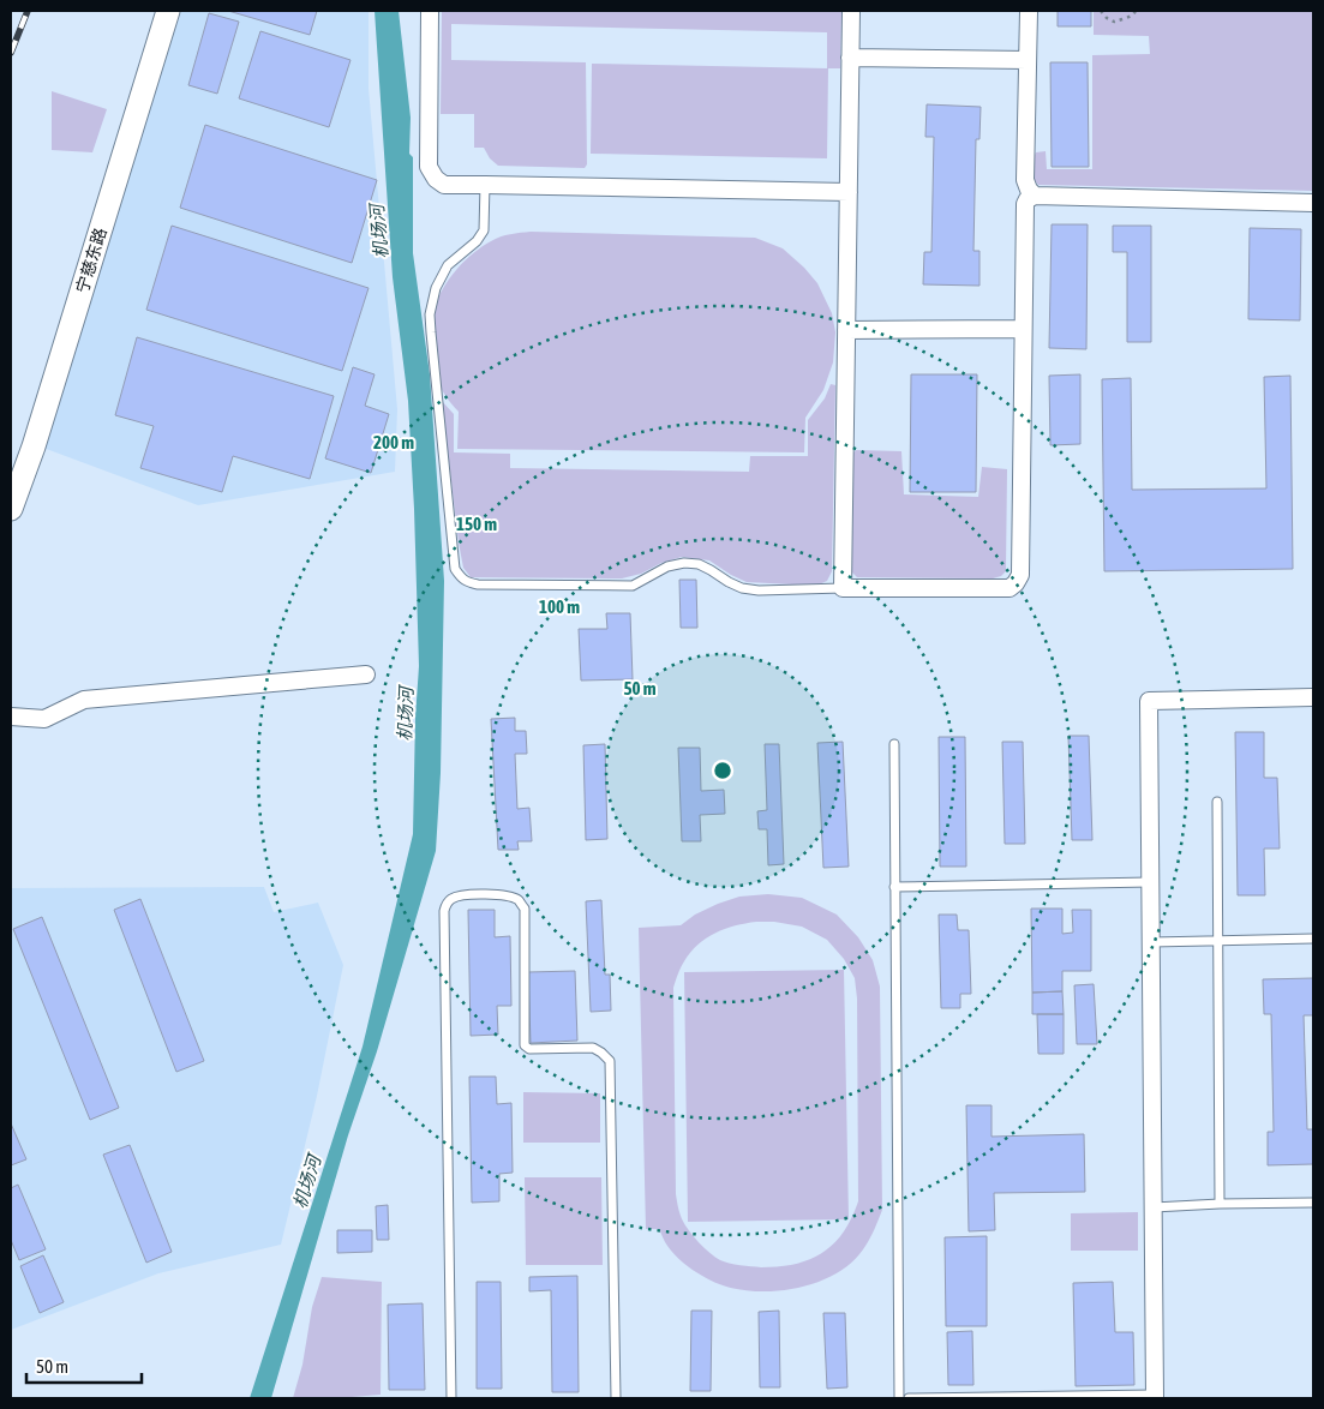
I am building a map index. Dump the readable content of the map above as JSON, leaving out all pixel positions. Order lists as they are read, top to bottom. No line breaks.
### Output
{"streets":{"main road":["宁慈东路"]},"water":["机场河"],"scale_bar":"50 m","rings":["200 m","150 m","100 m","50 m"]}
